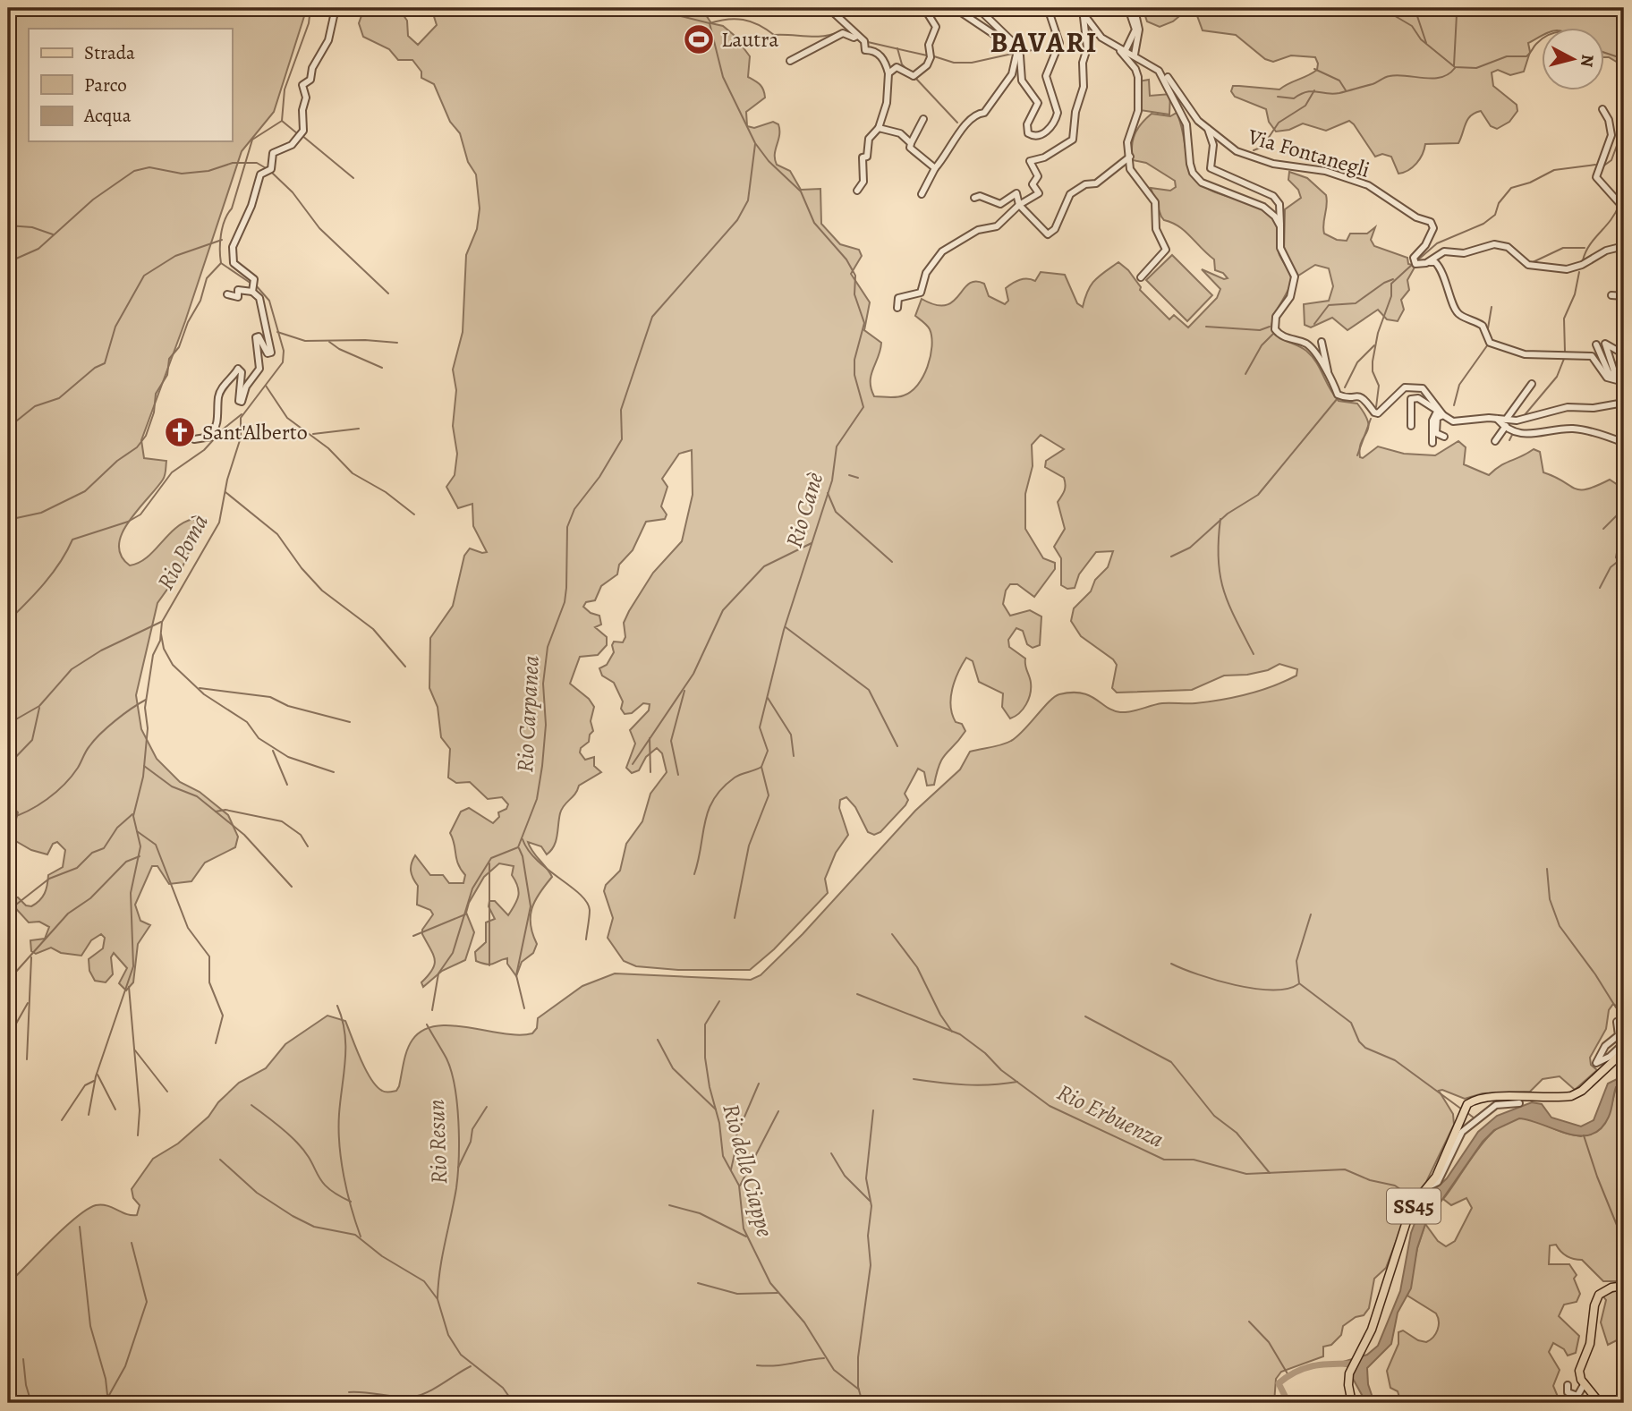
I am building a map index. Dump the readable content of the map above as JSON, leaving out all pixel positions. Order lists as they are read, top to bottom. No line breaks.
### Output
{"streets":{"main road":["SS45"],"street":["Via Fontanegli"]},"districts":["BAVARI"],"water":["Rio Canè","Rio Pomà","Rio Carpanea","Rio Erbuenza","Rio Resun","Rio delle Ciappe"],"places":{"sports":["Lautra"],"church":["Sant'Alberto"]},"legend":["Strada","Parco","Acqua"],"north":"right"}
